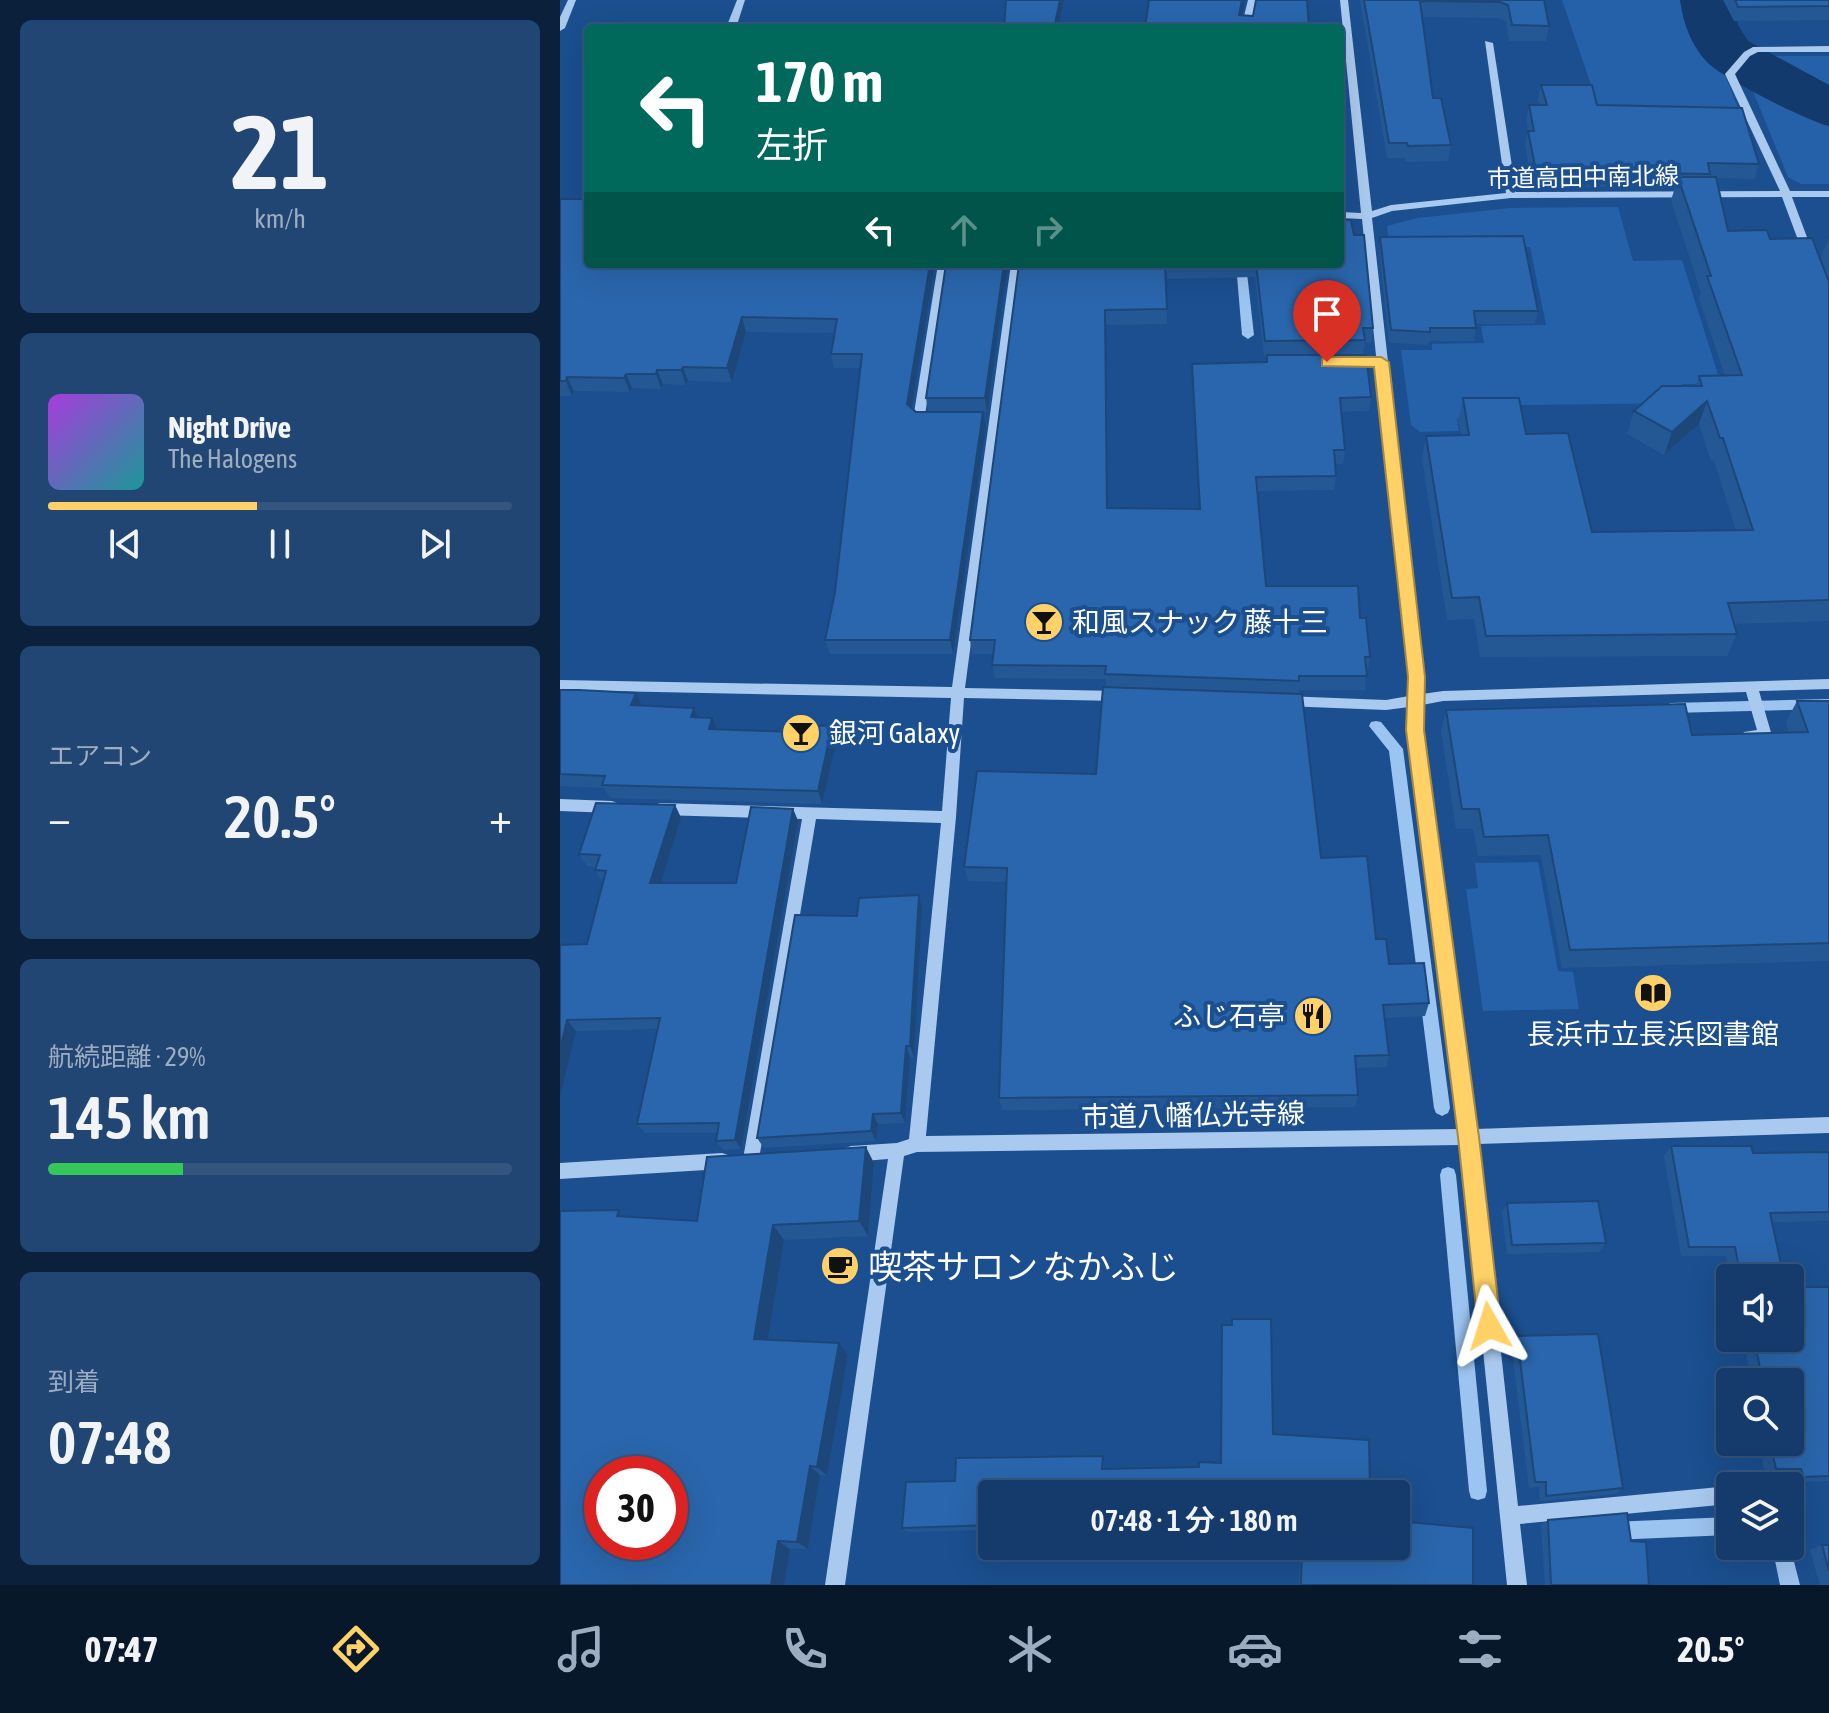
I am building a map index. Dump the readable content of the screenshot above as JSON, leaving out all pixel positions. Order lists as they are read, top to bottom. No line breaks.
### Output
{"streets":{"street":["市道高田中南北線","市道八幡仏光寺線"]},"places":{"bar":["和風スナック 藤十三","銀河 Galaxy"],"library":["長浜市立長浜図書館"],"restaurant":["ふじ石亭"],"cafe":["喫茶サロン なかふじ"]},"page":{"tile":[["21","km/h"],"エアコン",["航続距離 · 29%","145 km"],["到着","07:48"]],"turn":["170 m","左折"],"song":["Night Drive","The Halogens"],"heat":["−","20.5°","+"],"limit":"30","trip":"07:48 · 1 分 · 180 m","tabs":["07:47","20.5°"]}}
